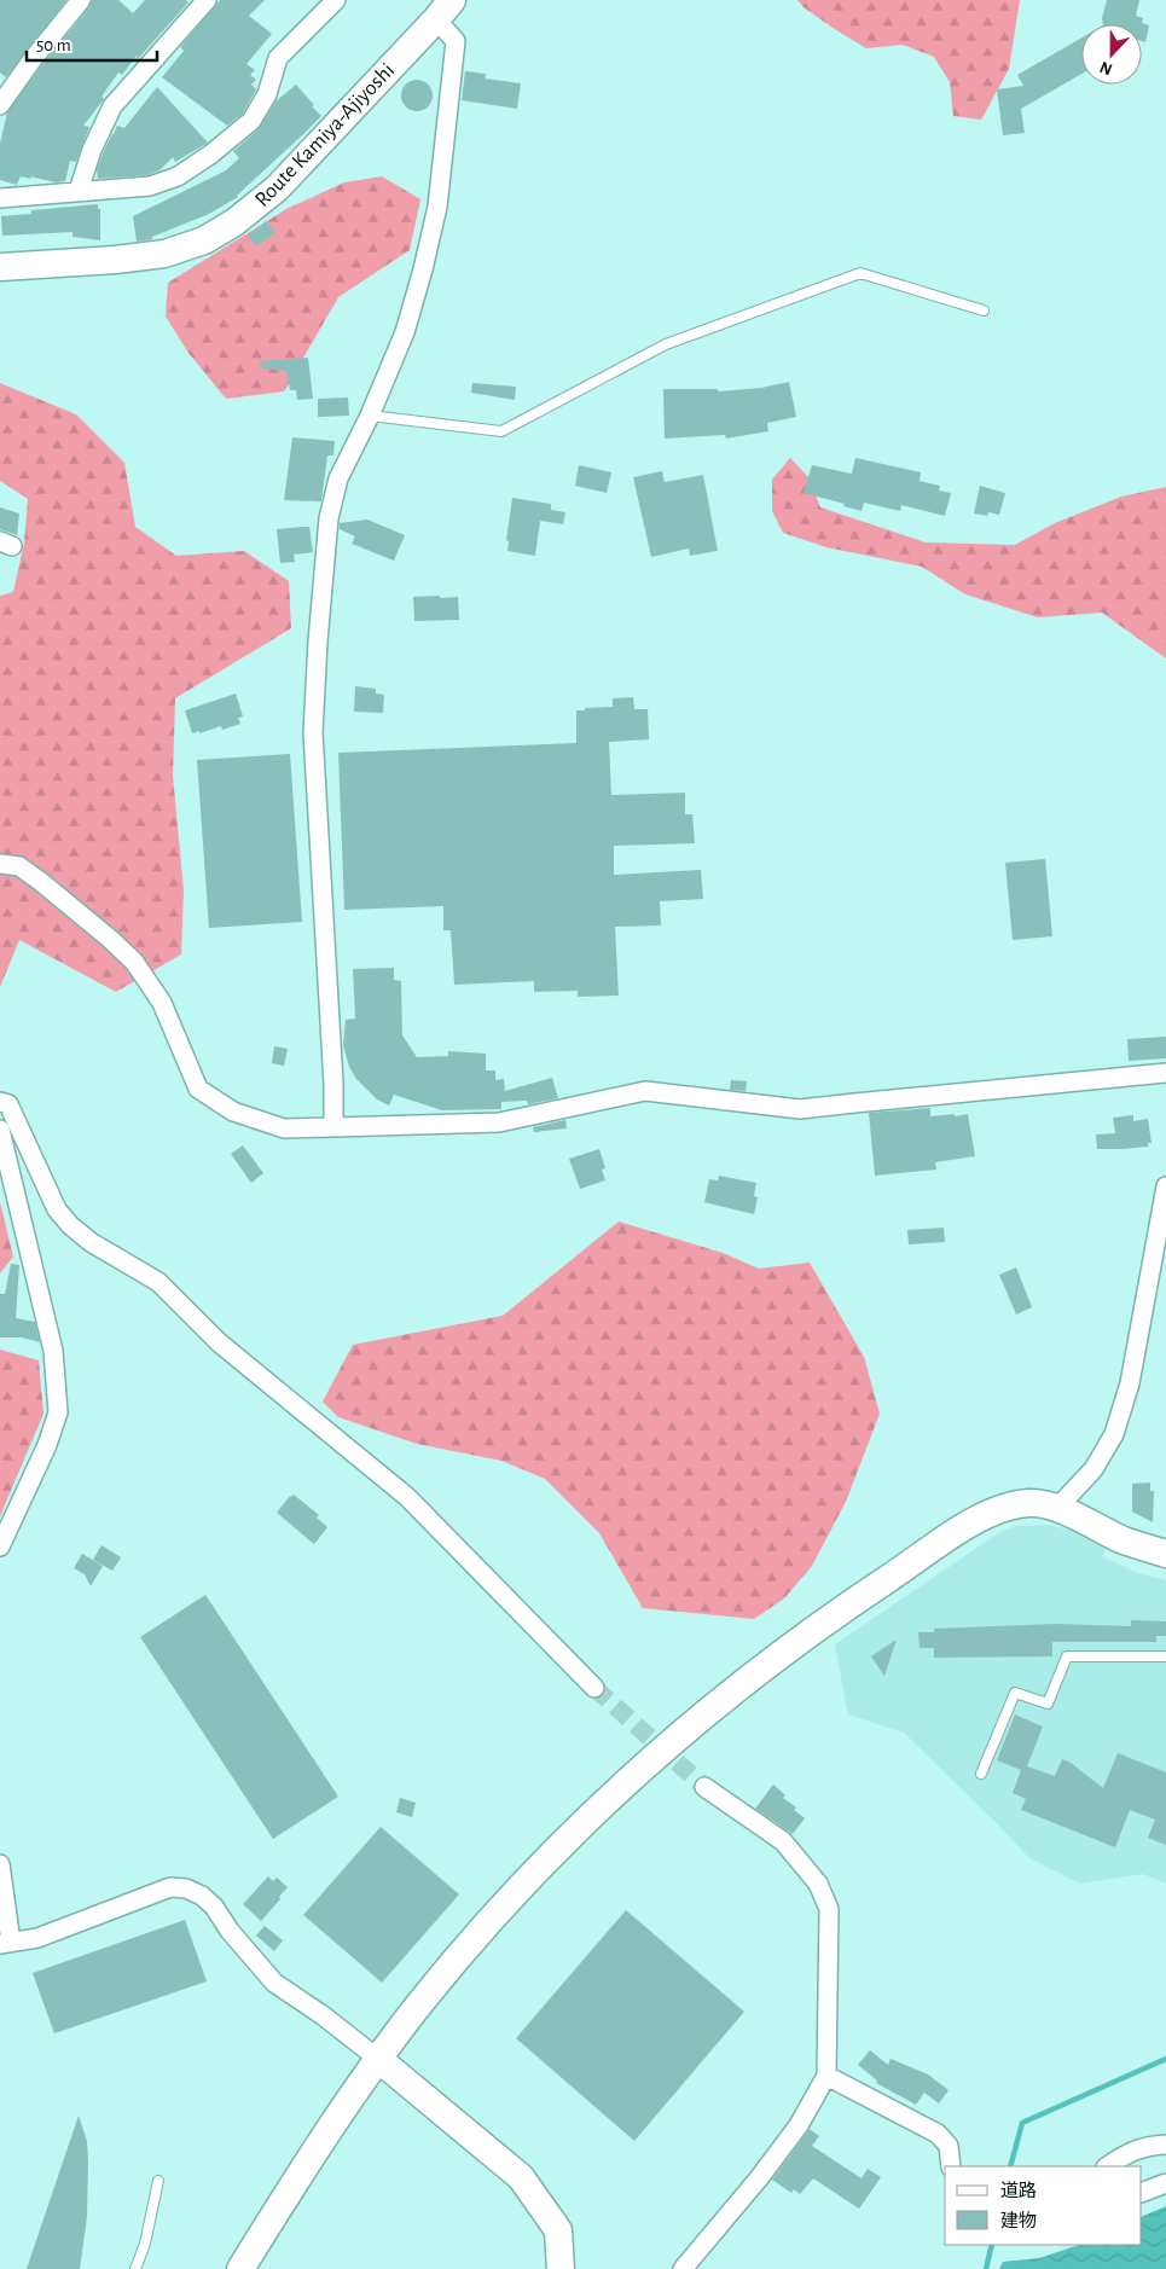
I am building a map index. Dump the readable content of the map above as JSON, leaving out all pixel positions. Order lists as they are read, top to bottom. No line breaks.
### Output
{"streets":{"street":["Route Kamiya-Ajiyoshi"]},"legend":["道路","建物"],"scale_bar":"50 m","north":"bottom"}
